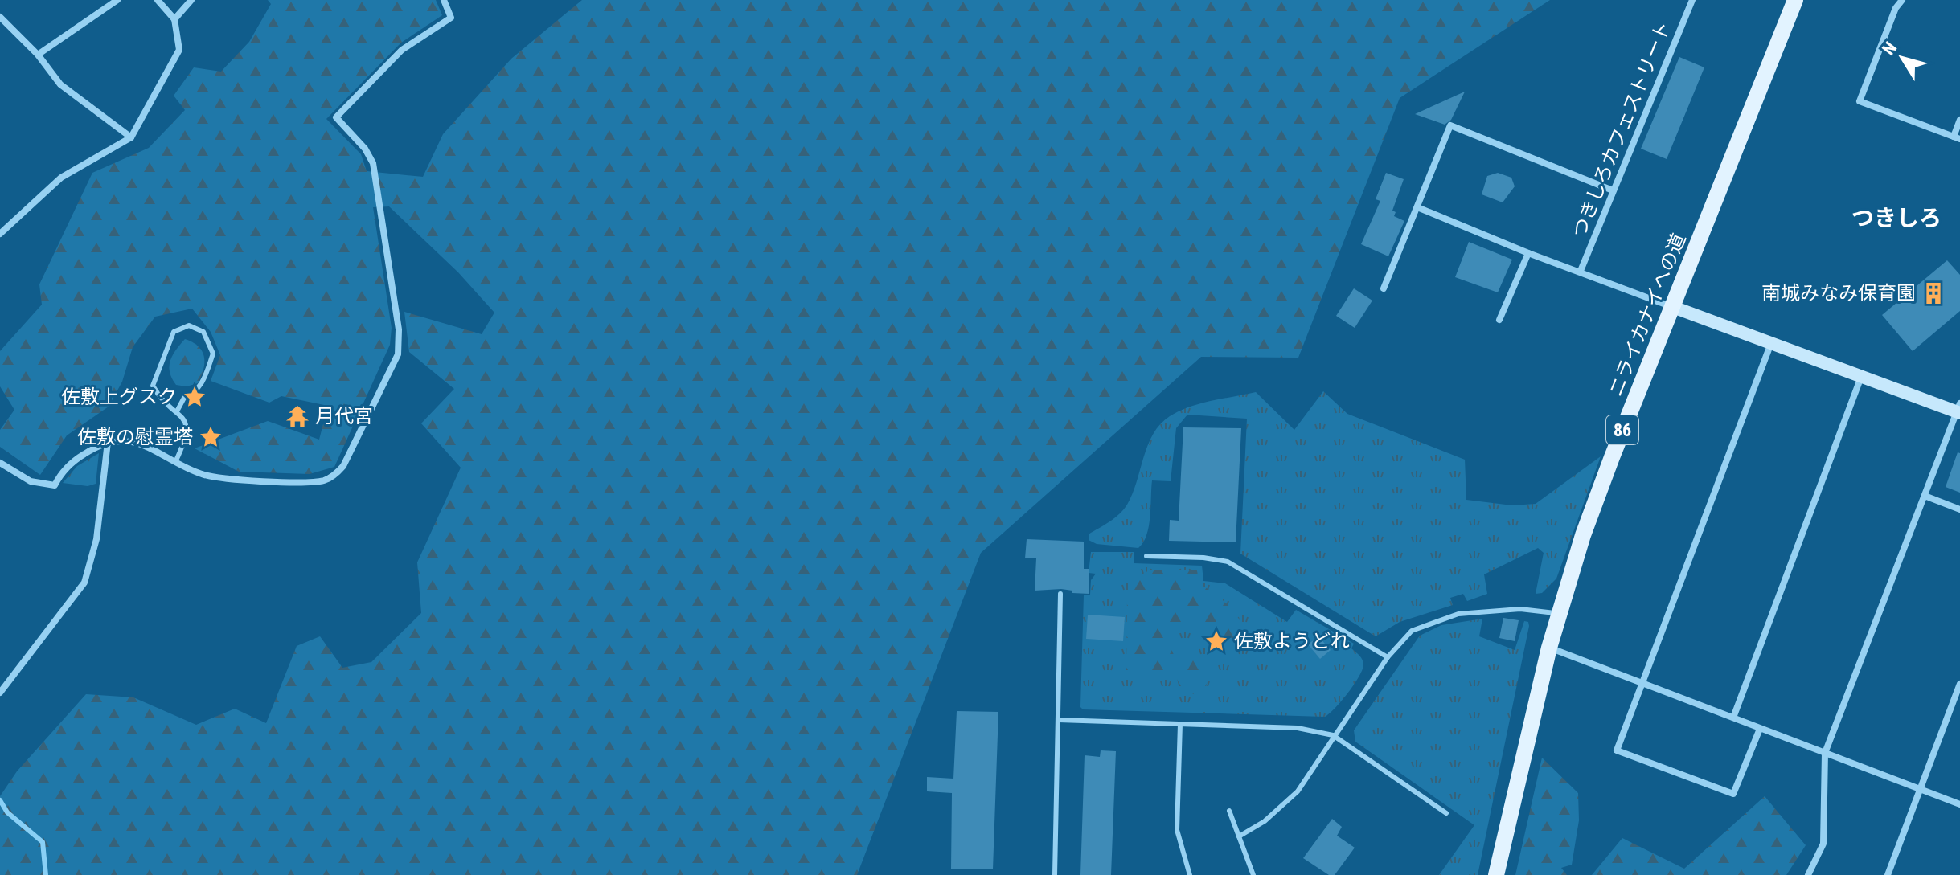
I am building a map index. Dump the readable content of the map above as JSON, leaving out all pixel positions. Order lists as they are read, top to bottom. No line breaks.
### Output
{"streets":{"main road":["ニライカナイへの道","86"],"street":["つきしろカフェストリート"]},"districts":["つきしろ"],"places":{"building":["南城みなみ保育園"],"place":["佐敷上グスク","佐敷の慰霊塔","佐敷ようどれ"],"temple":["月代宮"]},"north":"top left"}
